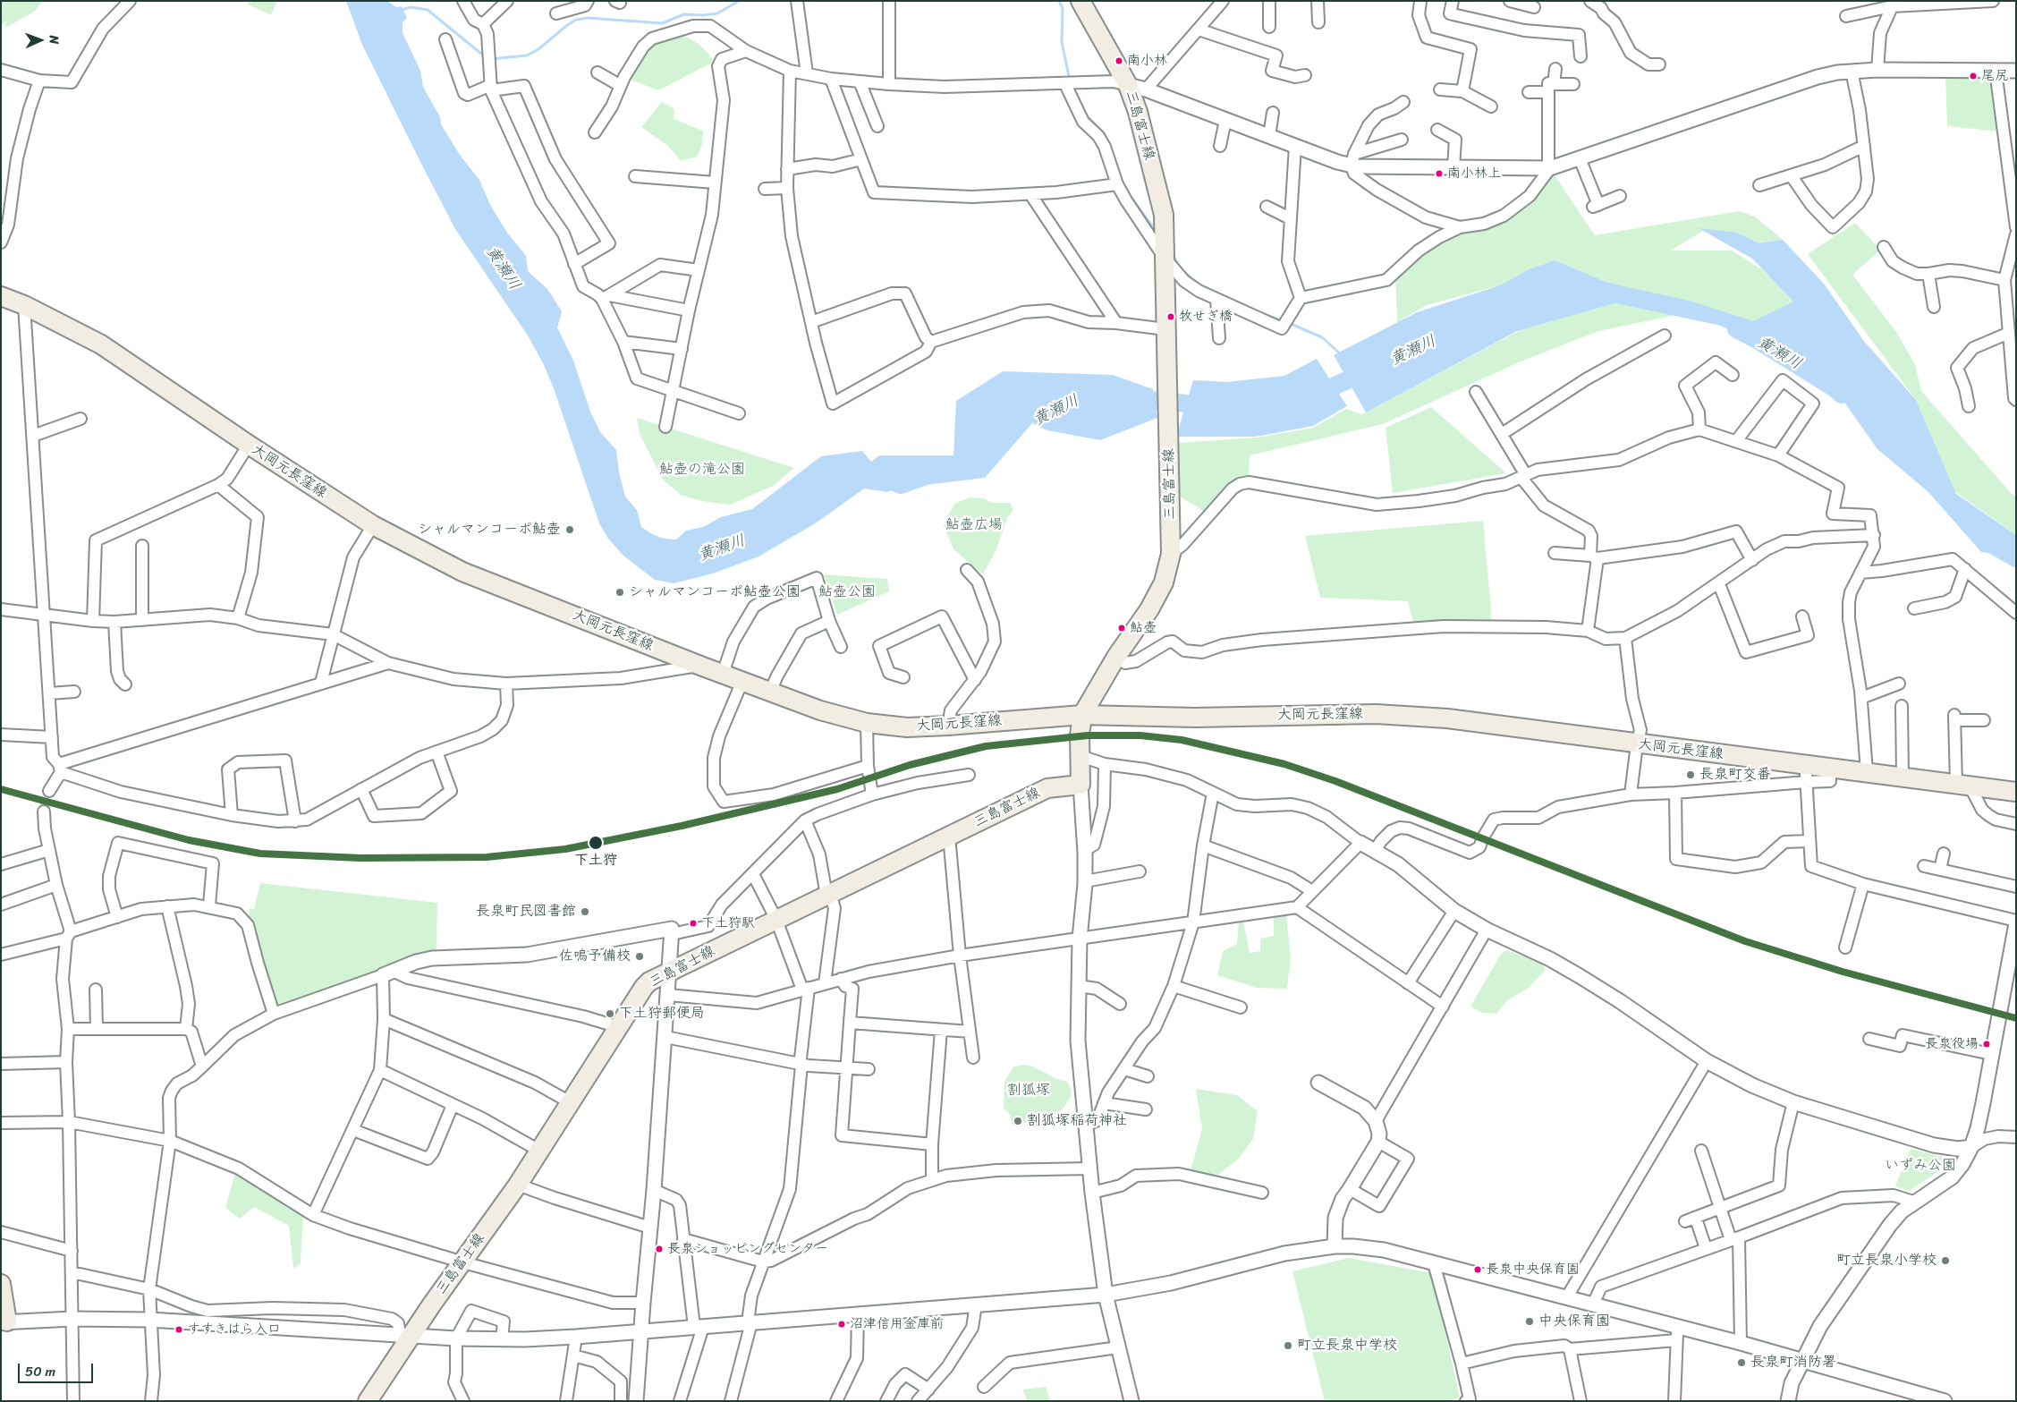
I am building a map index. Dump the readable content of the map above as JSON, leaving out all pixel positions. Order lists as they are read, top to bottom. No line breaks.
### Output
{"streets":{"main road":["三島富士線","大岡元長窪線"]},"crossings":[["三島富士線","大岡元長窪線"]],"water":["黄瀬川"],"parks":["鮎壺の滝公園","鮎壺広場","鮎壺公園","割狐塚","いずみ公園"],"places":["南小林","尾尻","南小林上","牧せぎ橋","シャルマンコーポ鮎壺","シャルマンコーポ鮎壺公園","鮎壺","長泉町交番","下土狩","長泉町民図書館","下土狩駅","佐鳴予備校","下土狩郵便局","長泉役場","割狐塚稲荷神社","長泉ショッピングセンター","町立長泉小学校","長泉中央保育園","中央保育園","沼津信用金庫前","すすきはら入口","町立長泉中学校","長泉町消防署"],"scale_bar":"50 m","north":"right"}
